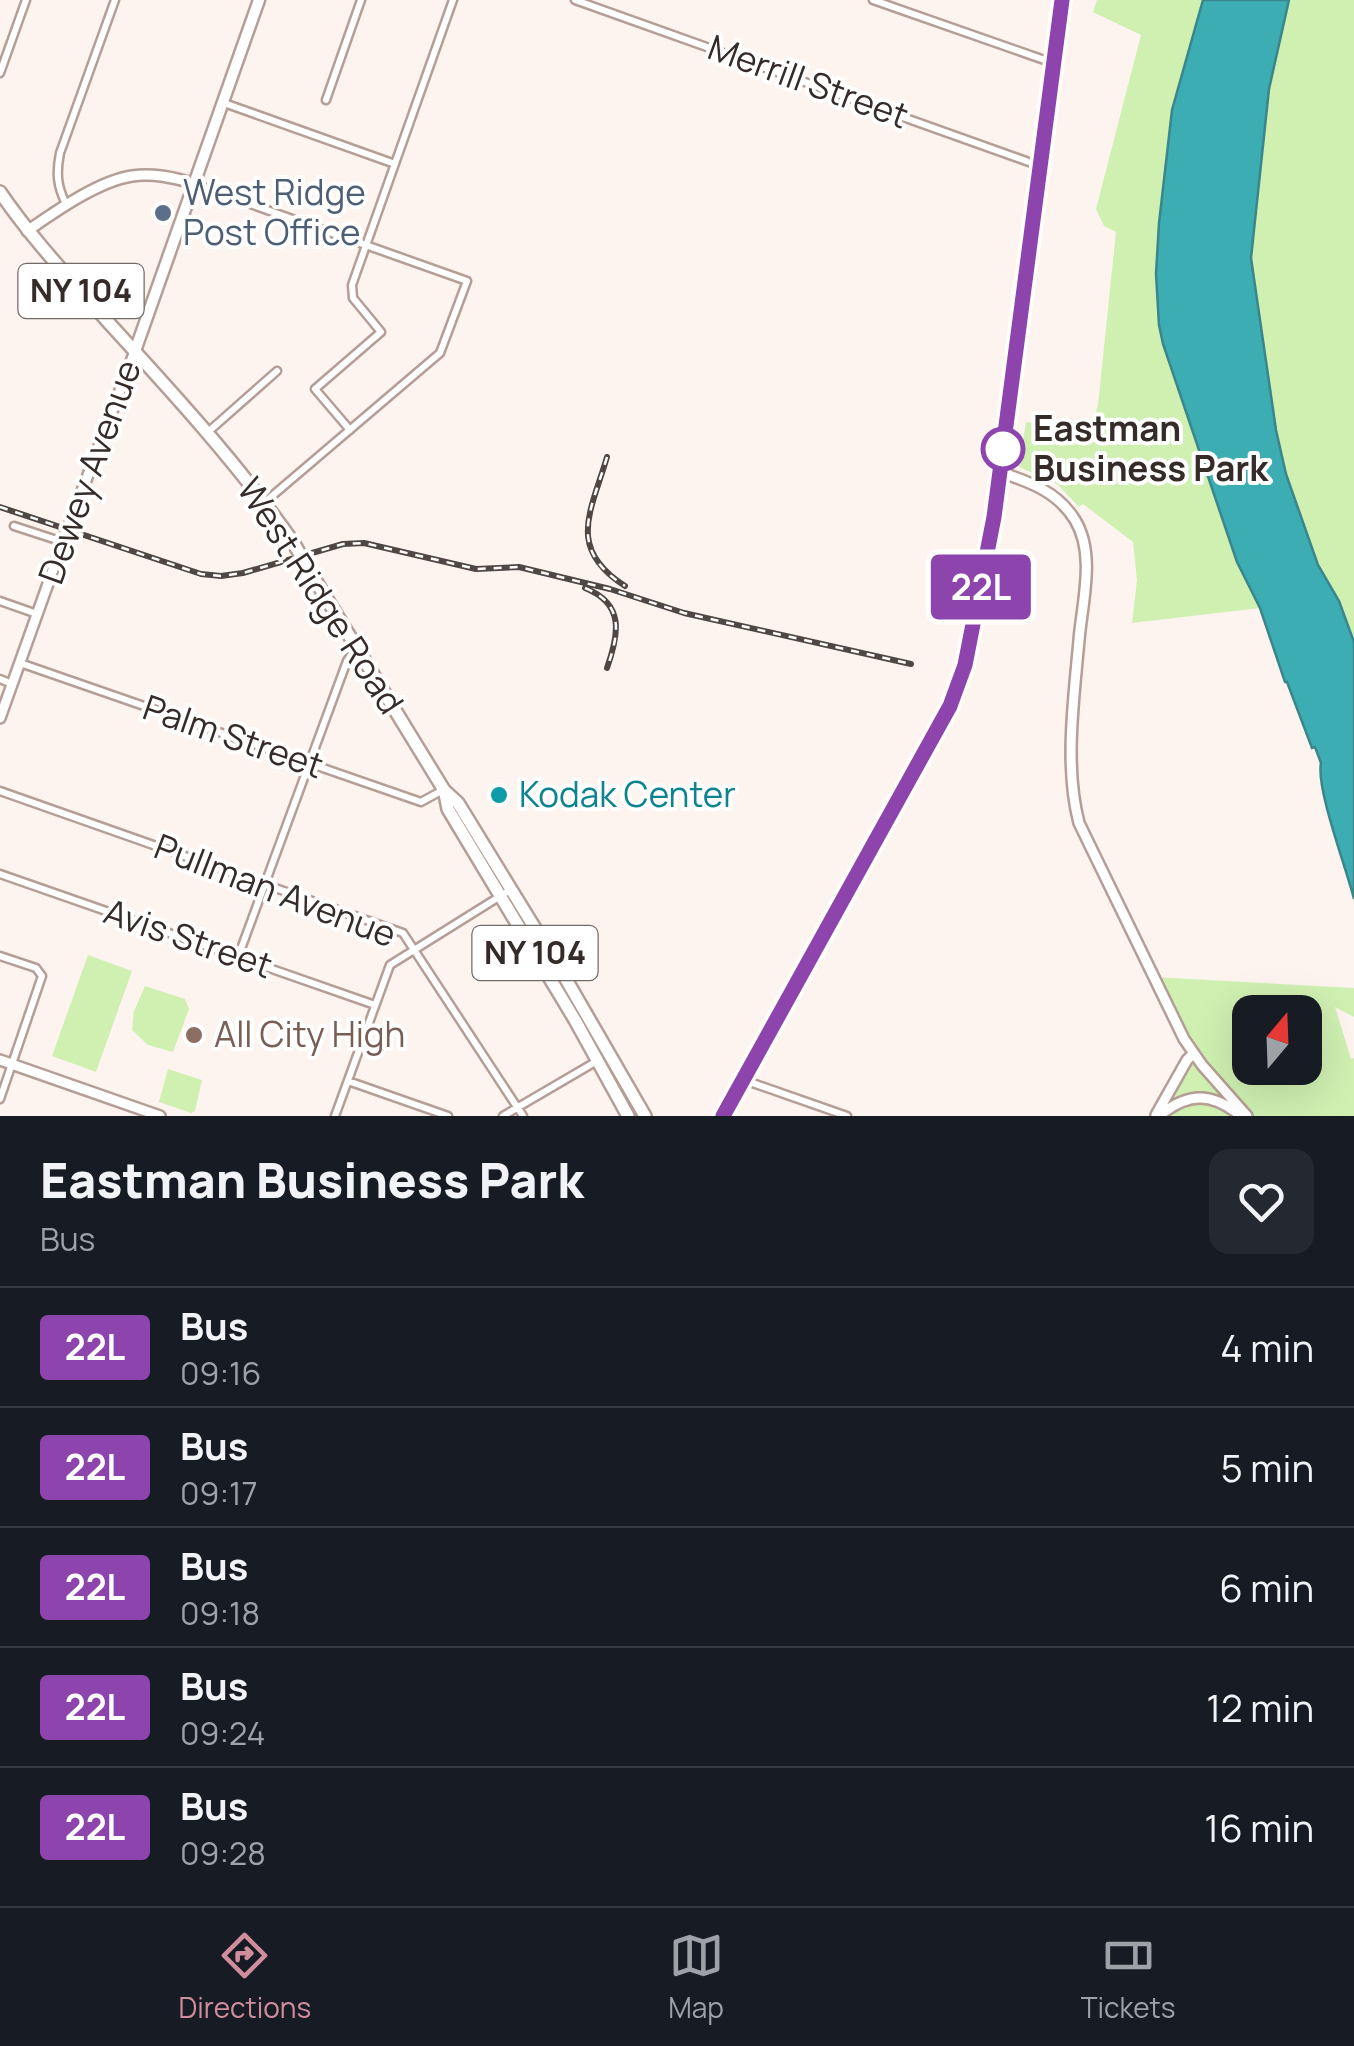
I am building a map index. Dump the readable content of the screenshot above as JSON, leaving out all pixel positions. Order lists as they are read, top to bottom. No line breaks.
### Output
{"streets":{"highway":["NY 104","West Ridge Road"],"main road":["Dewey Avenue"],"street":["Merrill Street","Palm Street","Pullman Avenue","Avis Street"]},"crossings":[["Dewey Avenue","West Ridge Road"],["Dewey Avenue","Palm Street"],["West Ridge Road","Palm Street"]],"places":["West Ridge Post Office","Eastman Business Park","Kodak Center","All City High"],"lines":["bus line 22L"],"north":"top","page":{"on_map":"22L","heading":["Eastman Business Park","Bus"],"list":[{"mark":"22L","name":"Bus","note":"09:16","value":"4 min"},{"mark":"22L","name":"Bus","note":"09:17","value":"5 min"},{"mark":"22L","name":"Bus","note":"09:18","value":"6 min"},{"mark":"22L","name":"Bus","note":"09:24","value":"12 min"},{"mark":"22L","name":"Bus","note":"09:28","value":"16 min"}],"tabs":["Directions","Map","Tickets"]}}
